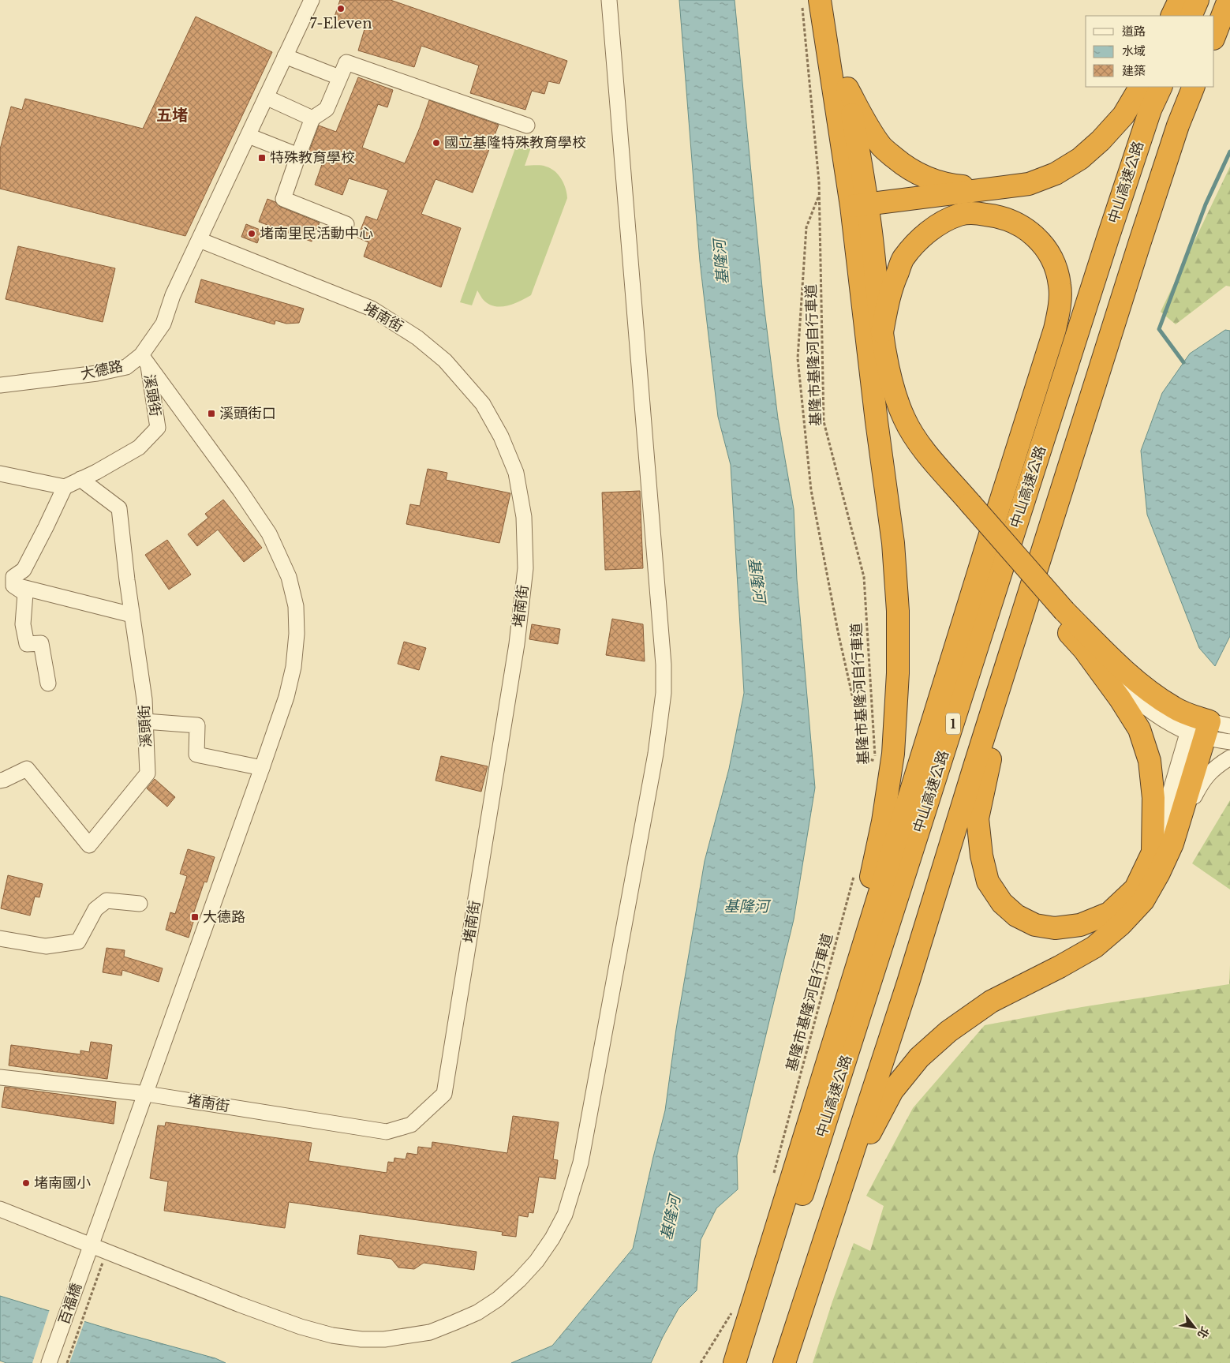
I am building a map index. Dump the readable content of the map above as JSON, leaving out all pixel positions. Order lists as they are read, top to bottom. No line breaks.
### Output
{"streets":{"highway":["中山高速公路","1"],"street":["堵南街","大德路","溪頭街","百福橋"],"path":["基隆市基隆河自行車道"]},"crossings":[["堵南街","大德路"],["大德路","溪頭街"]],"districts":["五堵"],"water":["基隆河"],"places":{"other":["7-Eleven","國立基隆特殊教育學校","堵南里民活動中心","堵南國小"],"transit":["特殊教育學校","溪頭街口","大德路"]},"legend":["道路","水域","建築"],"north":"bottom right"}
